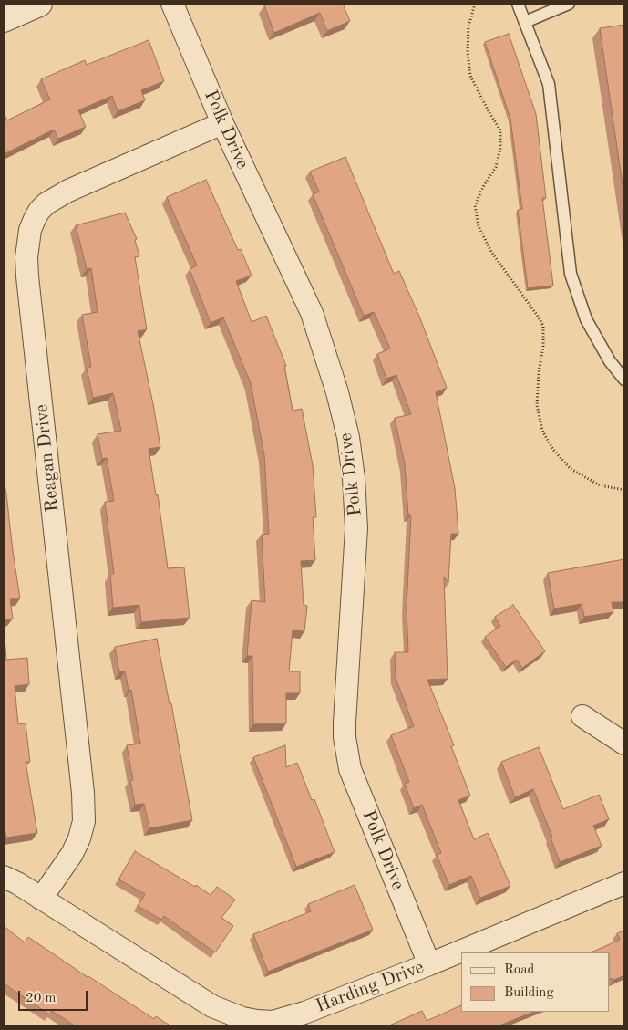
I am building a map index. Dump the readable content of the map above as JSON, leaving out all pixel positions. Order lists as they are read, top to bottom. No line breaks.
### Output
{"streets":{"street":["Polk Drive","Reagan Drive","Harding Drive"]},"crossings":[["Polk Drive","Reagan Drive"],["Polk Drive","Harding Drive"],["Reagan Drive","Harding Drive"]],"legend":["Road","Building"],"scale_bar":"20 m"}
